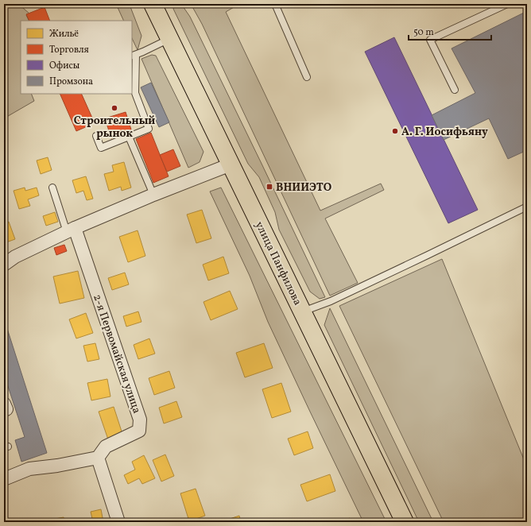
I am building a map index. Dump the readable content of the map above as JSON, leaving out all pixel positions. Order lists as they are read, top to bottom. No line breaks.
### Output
{"streets":{"main road":["улица Панфилова"],"street":["2-я Первомайская улица"]},"places":{"other":["Строительный рынок","А. Г. Иосифьяну"],"transit":["ВНИИЭТО"]},"legend":["Жильё","Торговля","Офисы","Промзона"],"scale_bar":"50 m"}
